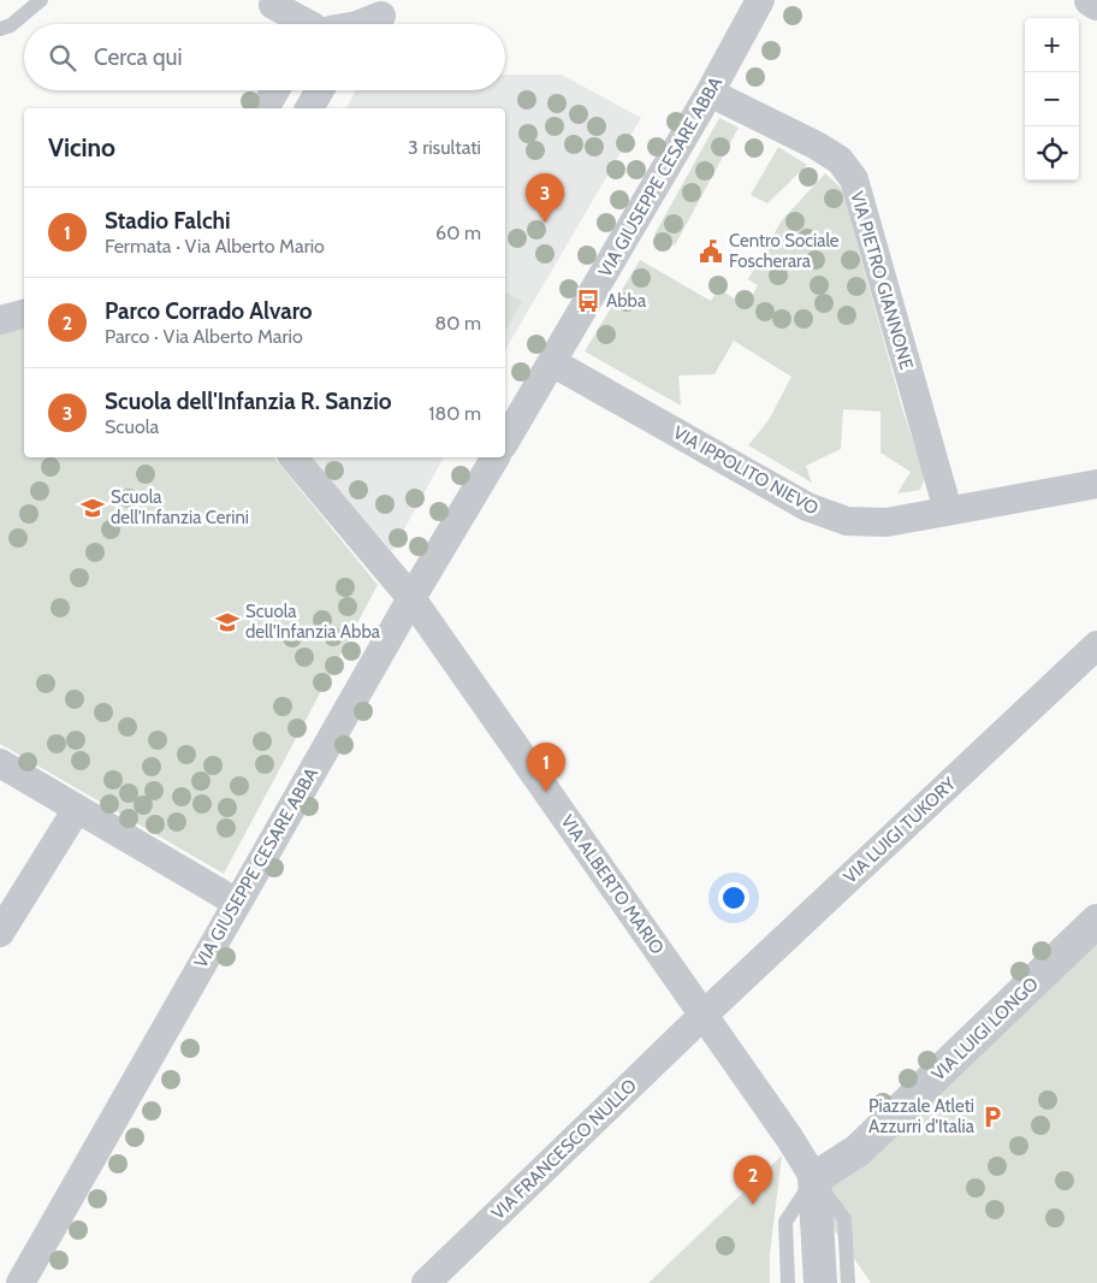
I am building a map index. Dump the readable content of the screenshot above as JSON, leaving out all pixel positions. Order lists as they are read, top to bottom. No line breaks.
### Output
{"streets":{"street":["VIA GIUSEPPE CESARE ABBA","VIA PIETRO GIANNONE","VIA IPPOLITO NIEVO","VIA LUIGI TUKORY","VIA ALBERTO MARIO","VIA LUIGI LONGO","VIA FRANCESCO NULLO"]},"crossings":[["VIA GIUSEPPE CESARE ABBA","VIA PIETRO GIANNONE"],["VIA GIUSEPPE CESARE ABBA","VIA IPPOLITO NIEVO"],["VIA GIUSEPPE CESARE ABBA","VIA ALBERTO MARIO"],["VIA PIETRO GIANNONE","VIA IPPOLITO NIEVO"],["VIA LUIGI TUKORY","VIA ALBERTO MARIO"],["VIA LUIGI TUKORY","VIA FRANCESCO NULLO"],["VIA ALBERTO MARIO","VIA LUIGI LONGO"],["VIA ALBERTO MARIO","VIA FRANCESCO NULLO"]],"places":{"public building":["Centro Sociale Foscherara"],"bus stop":["Abba"],"school or university":["Scuola dell'Infanzia Cerini","Scuola dell'Infanzia Abba"],"parking":["Piazzale Atleti Azzurri d'Italia"]},"page":{"map_buttons":["+","−"],"search":"Cerca qui","heading":["Vicino","3 risultati"],"pins":["3","1","2"],"list":[{"mark":"1","name":"Stadio Falchi","note":"Fermata · Via Alberto Mario","value":"60 m"},{"mark":"2","name":"Parco Corrado Alvaro","note":"Parco · Via Alberto Mario","value":"80 m"},{"mark":"3","name":"Scuola dell'Infanzia R. Sanzio","note":"Scuola","value":"180 m"}]}}
